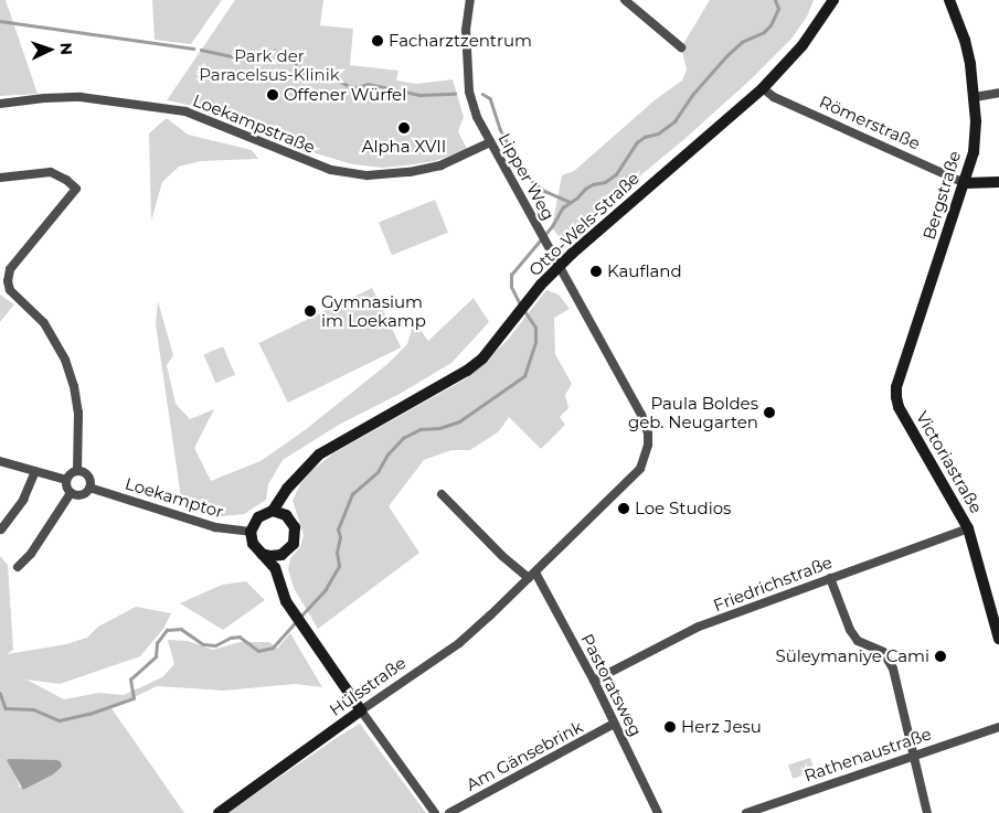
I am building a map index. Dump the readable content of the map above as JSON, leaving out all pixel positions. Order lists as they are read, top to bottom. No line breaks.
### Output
{"streets":{"main road":["Römerstraße","Bergstraße","Otto-Wels-Straße","Victoriastraße","Hülsstraße"],"street":["Loekampstraße","Lipper Weg","Loekamptor","Friedrichstraße","Pastoratsweg","Rathenaustraße","Am Gänsebrink"]},"crossings":[["Römerstraße","Bergstraße"],["Römerstraße","Otto-Wels-Straße"],["Loekampstraße","Lipper Weg"],["Lipper Weg","Otto-Wels-Straße"],["Lipper Weg","Hülsstraße"],["Bergstraße","Victoriastraße"],["Otto-Wels-Straße","Loekamptor"],["Victoriastraße","Friedrichstraße"],["Friedrichstraße","Pastoratsweg"],["Pastoratsweg","Hülsstraße"],["Pastoratsweg","Am Gänsebrink"]],"parks":["Park der Paracelsus-Klinik"],"places":["Facharztzentrum","Offener Würfel","Alpha XVII","Kaufland","Gymnasium im Loekamp","Paula Boldes geb. Neugarten","Loe Studios","Süleymaniye Cami","Herz Jesu"],"north":"right"}
